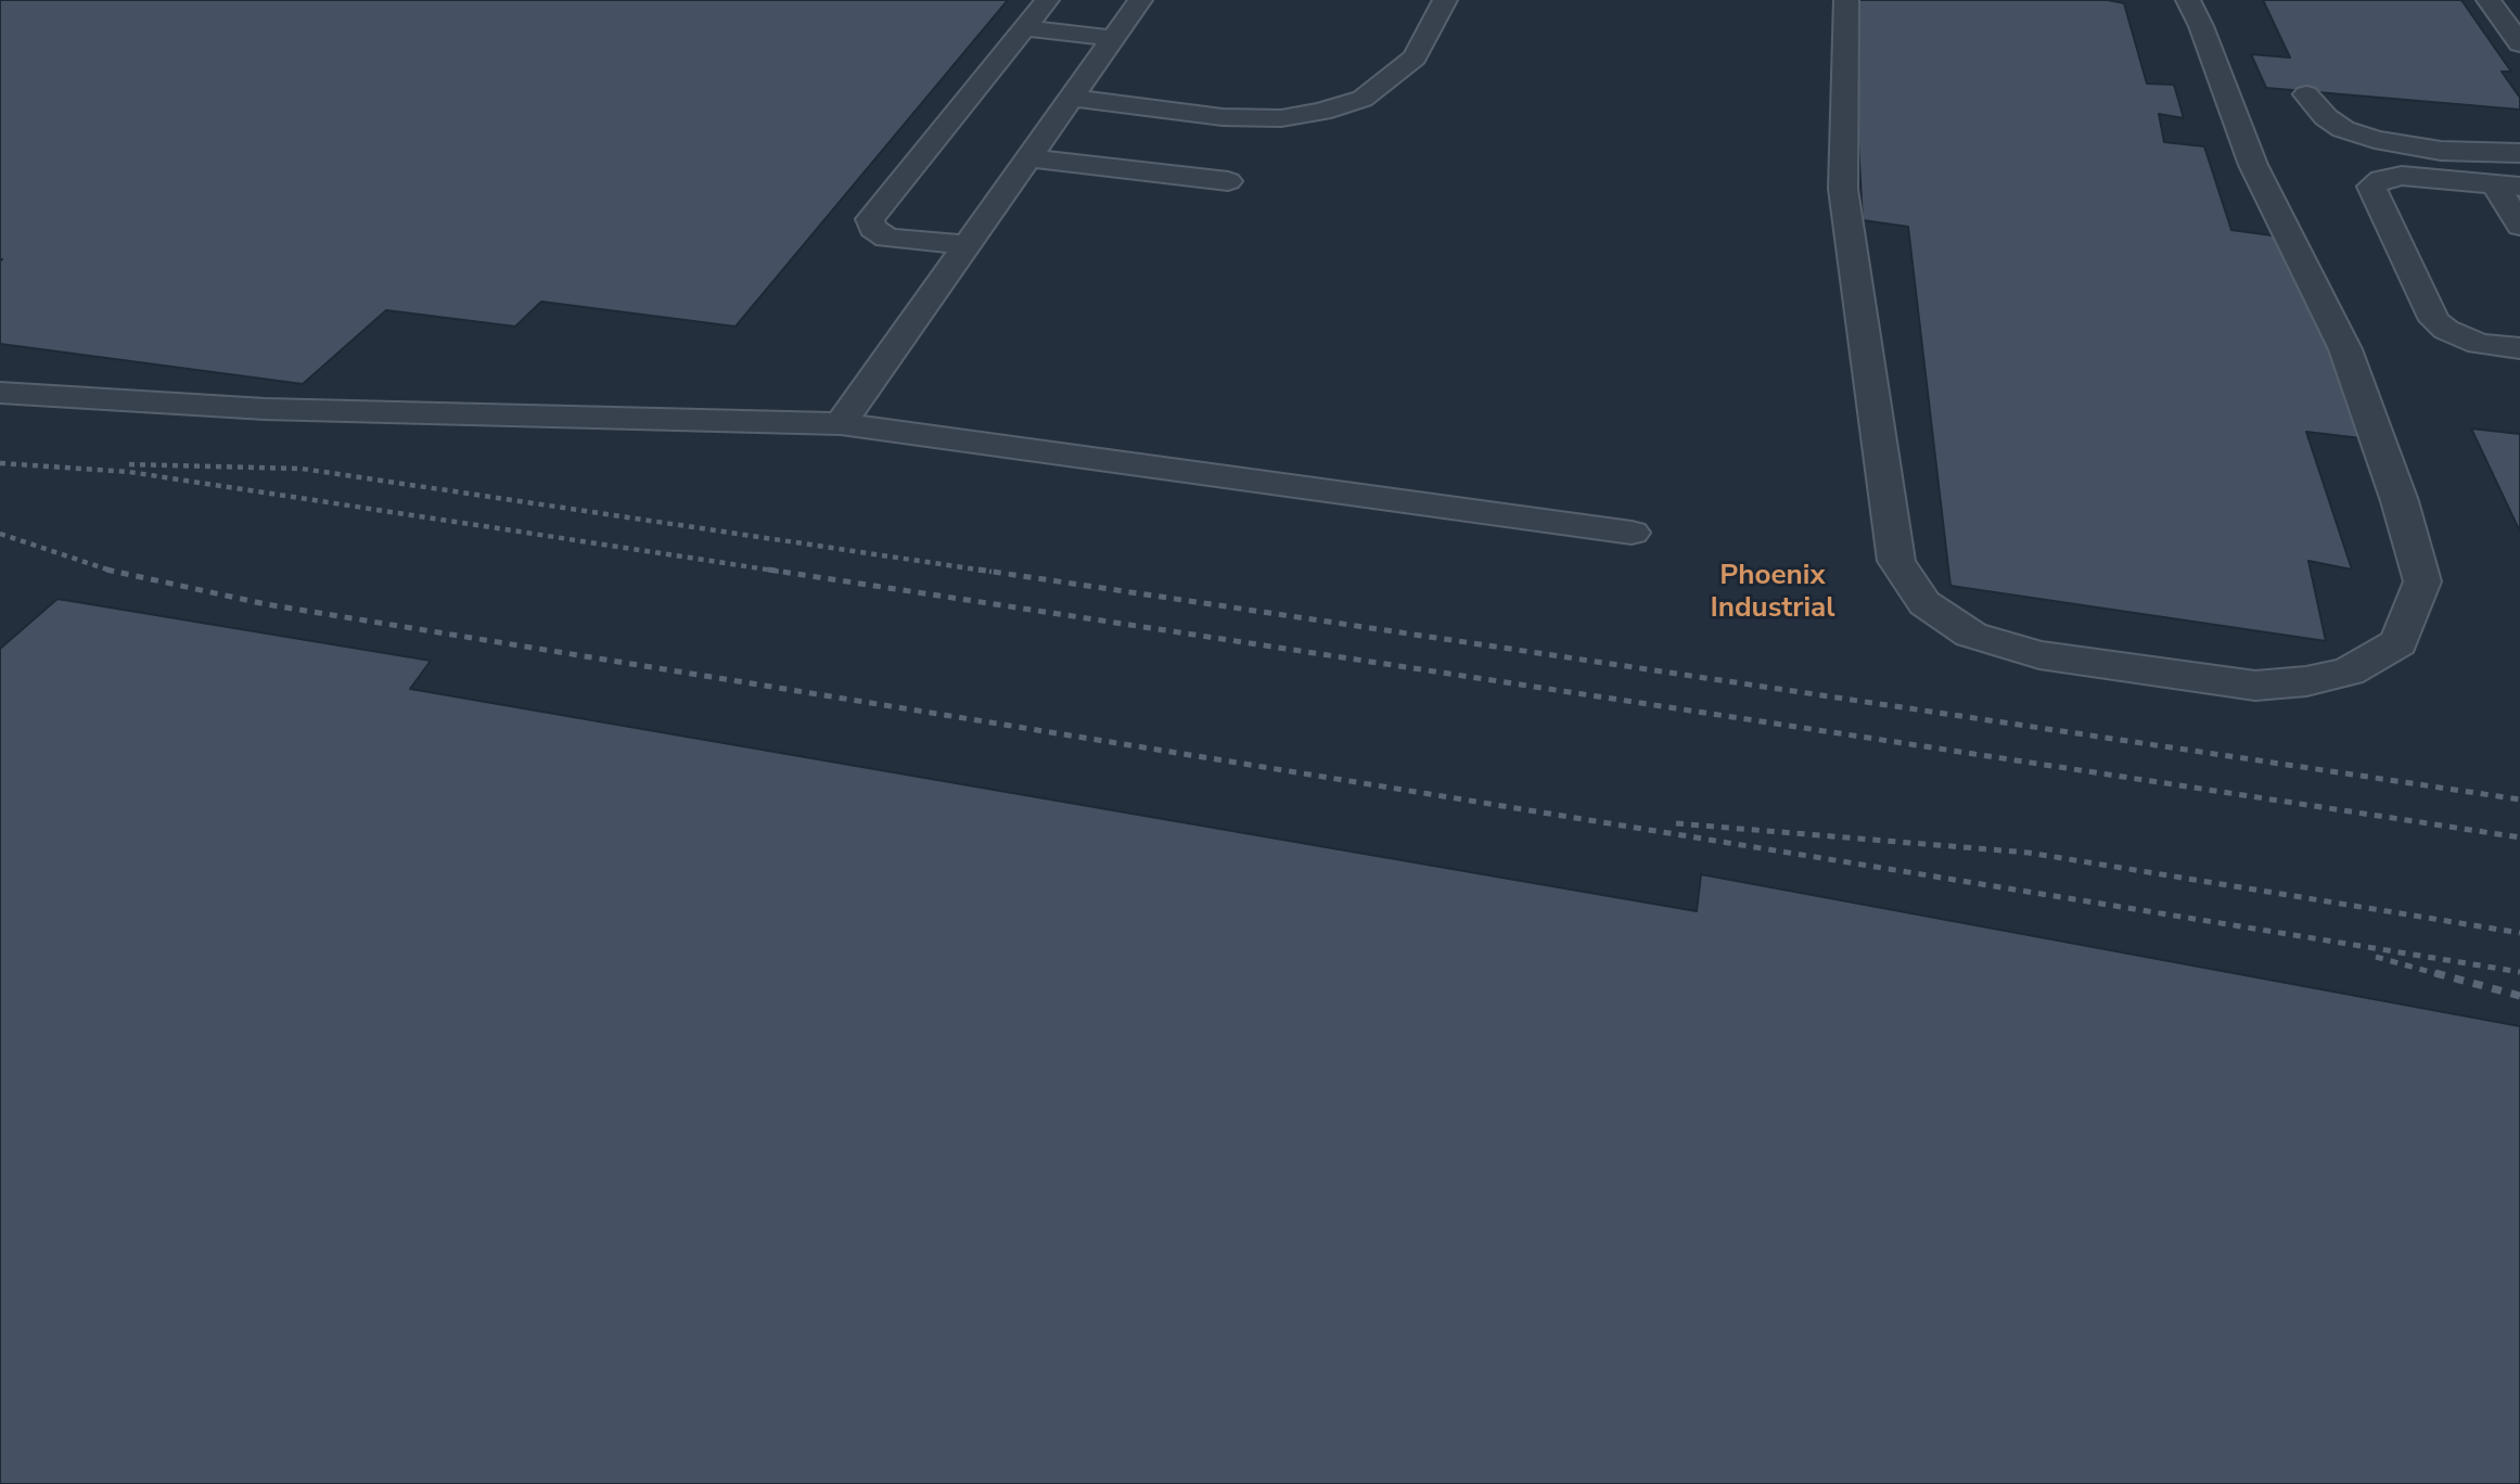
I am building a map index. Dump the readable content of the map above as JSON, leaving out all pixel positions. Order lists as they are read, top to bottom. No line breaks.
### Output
{"districts":["Phoenix Industrial"]}
